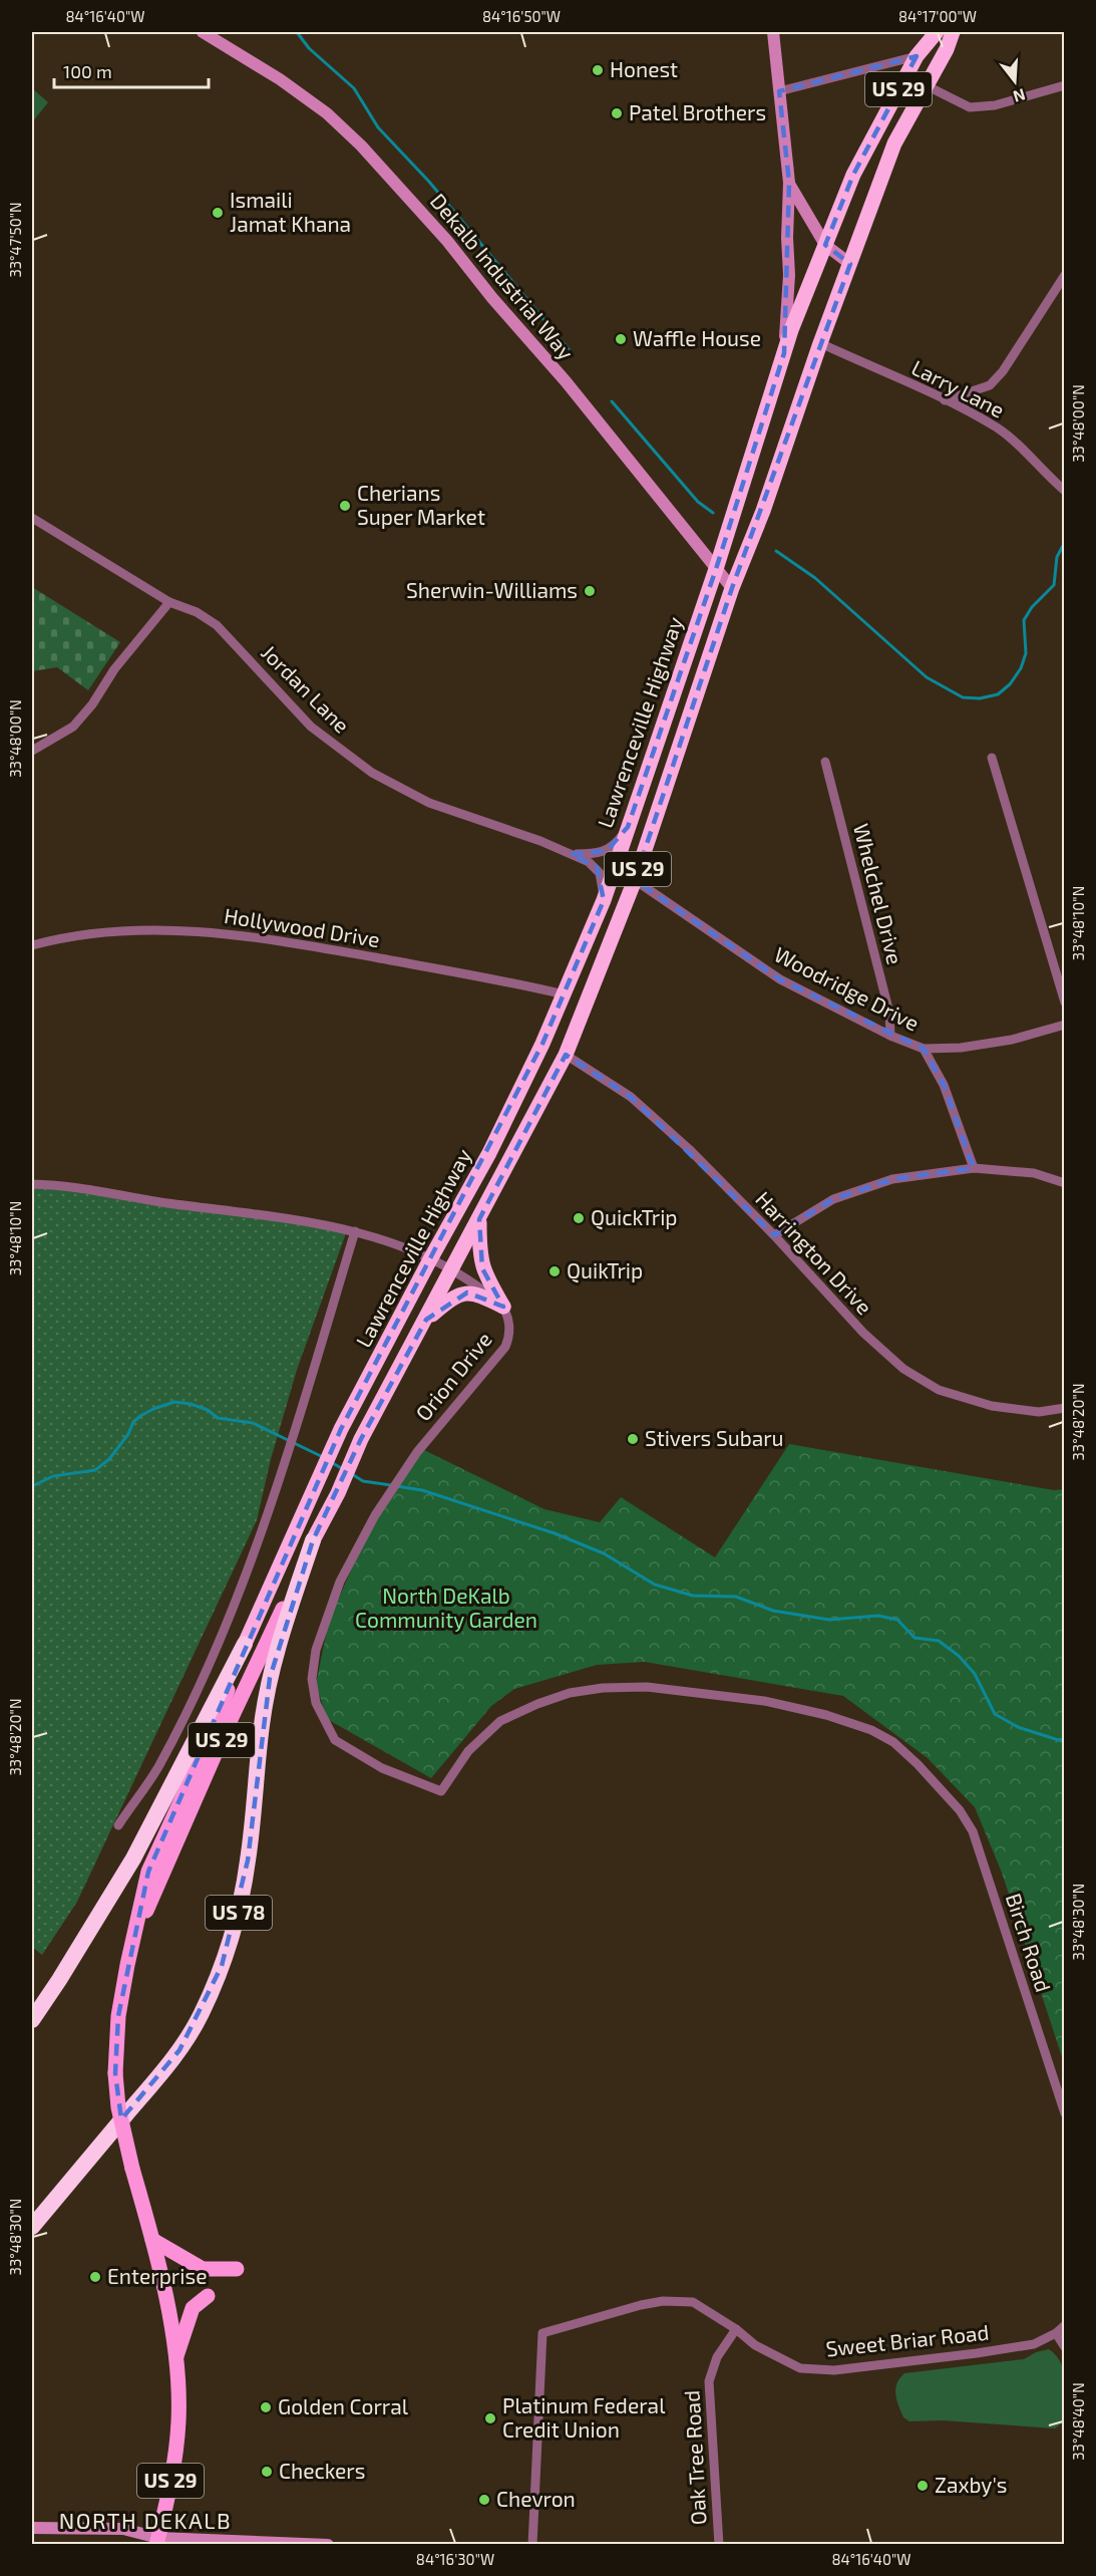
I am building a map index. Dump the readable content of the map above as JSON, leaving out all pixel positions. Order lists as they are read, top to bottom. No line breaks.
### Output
{"streets":{"highway":["US 29","Lawrenceville Highway","US 78"],"main road":["Dekalb Industrial Way"],"street":["Larry Lane","Jordan Lane","Whelchel Drive","Hollywood Drive","Woodridge Drive","Harrington Drive","Orion Drive","Birch Road","Sweet Briar Road","Oak Tree Road"]},"crossings":[["US 29","Dekalb Industrial Way"],["US 29","Larry Lane"],["US 29","Lawrenceville Highway"],["Dekalb Industrial Way","Lawrenceville Highway"],["Jordan Lane","Lawrenceville Highway"],["Lawrenceville Highway","Hollywood Drive"],["Lawrenceville Highway","Woodridge Drive"],["Lawrenceville Highway","Harrington Drive"],["Lawrenceville Highway","US 78"],["Whelchel Drive","Woodridge Drive"],["Orion Drive","Birch Road"],["Sweet Briar Road","Oak Tree Road"]],"districts":["NORTH DEKALB"],"parks":["North DeKalb Community Garden"],"places":["Honest","Patel Brothers","Ismaili Jamat Khana","Waffle House","Cherians Super Market","Sherwin-Williams","QuickTrip","QuikTrip","Stivers Subaru","Enterprise","Golden Corral","Platinum Federal Credit Union","Checkers","Zaxby's","Chevron"],"scale_bar":"100 m","north":"bottom","coordinates":["84°16'40\"W","84°16'50\"W","84°17'00\"W","33°47'50\"N","33°48'00\"N","33°48'10\"N","33°48'20\"N","33°48'30\"N","33°48'40\"N","84°16'30\"W"]}
